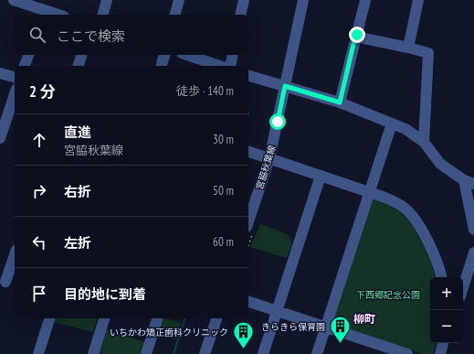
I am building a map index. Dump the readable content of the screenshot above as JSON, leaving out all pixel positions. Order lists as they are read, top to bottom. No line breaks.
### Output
{"streets":{"street":["宮脇秋葉線"]},"districts":["柳町"],"parks":["下西郷記念公園"],"places":{"building":["きらきら保育園","いちかわ矯正歯科クリニック"]},"page":{"search":"ここで検索","heading":["2 分","徒歩 · 140 m"],"list":[["直進","宮脇秋葉線","30 m"],["右折","50 m"],["左折","60 m"],"目的地に到着"],"map_buttons":["+","−"]}}
